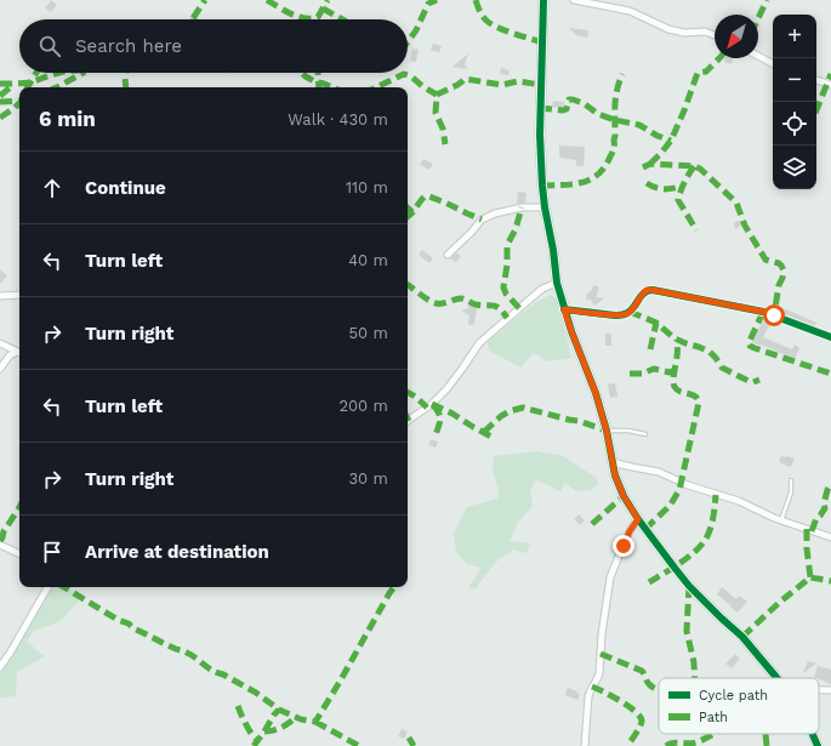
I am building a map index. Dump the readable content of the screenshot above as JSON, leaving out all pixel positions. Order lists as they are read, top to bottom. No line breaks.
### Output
{"legend":["Cycle path","Path"],"north":"bottom left","page":{"map_buttons":["+","−"],"search":"Search here","heading":["6 min","Walk · 430 m"],"list":[["Continue","110 m"],["Turn left","40 m"],["Turn right","50 m"],["Turn left","200 m"],["Turn right","30 m"],"Arrive at destination"]}}
